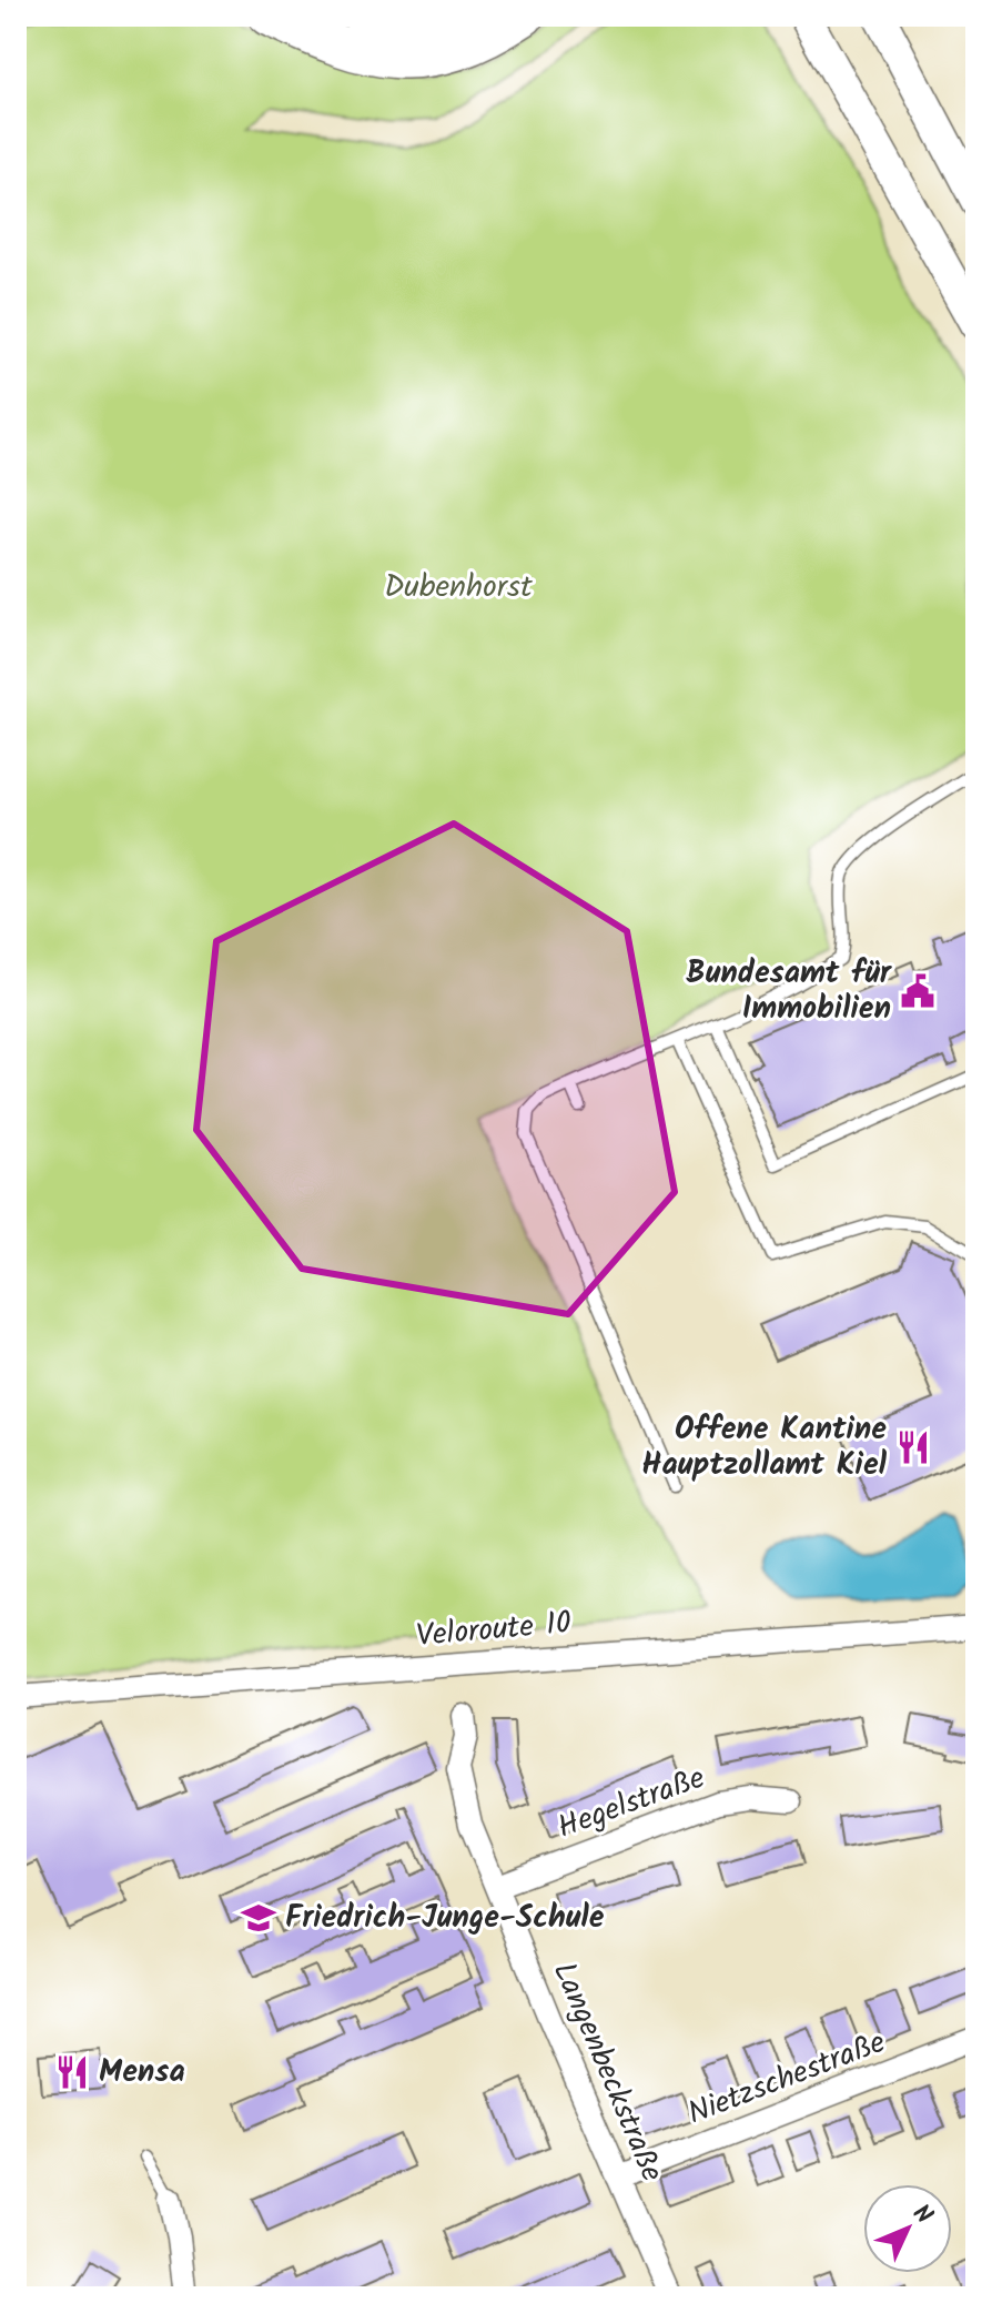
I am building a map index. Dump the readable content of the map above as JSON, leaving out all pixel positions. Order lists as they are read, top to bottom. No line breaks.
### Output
{"streets":{"street":["Veloroute 10","Hegelstraße","Langenbeckstraße","Nietzschestraße"]},"crossings":[["Hegelstraße","Langenbeckstraße"],["Langenbeckstraße","Nietzschestraße"]],"parks":["Dubenhorst"],"places":{"public building":["Bundesamt für Immobilien"],"restaurant":["Offene Kantine Hauptzollamt Kiel","Mensa"],"school or university":["Friedrich-Junge-Schule"]},"north":"top right"}
